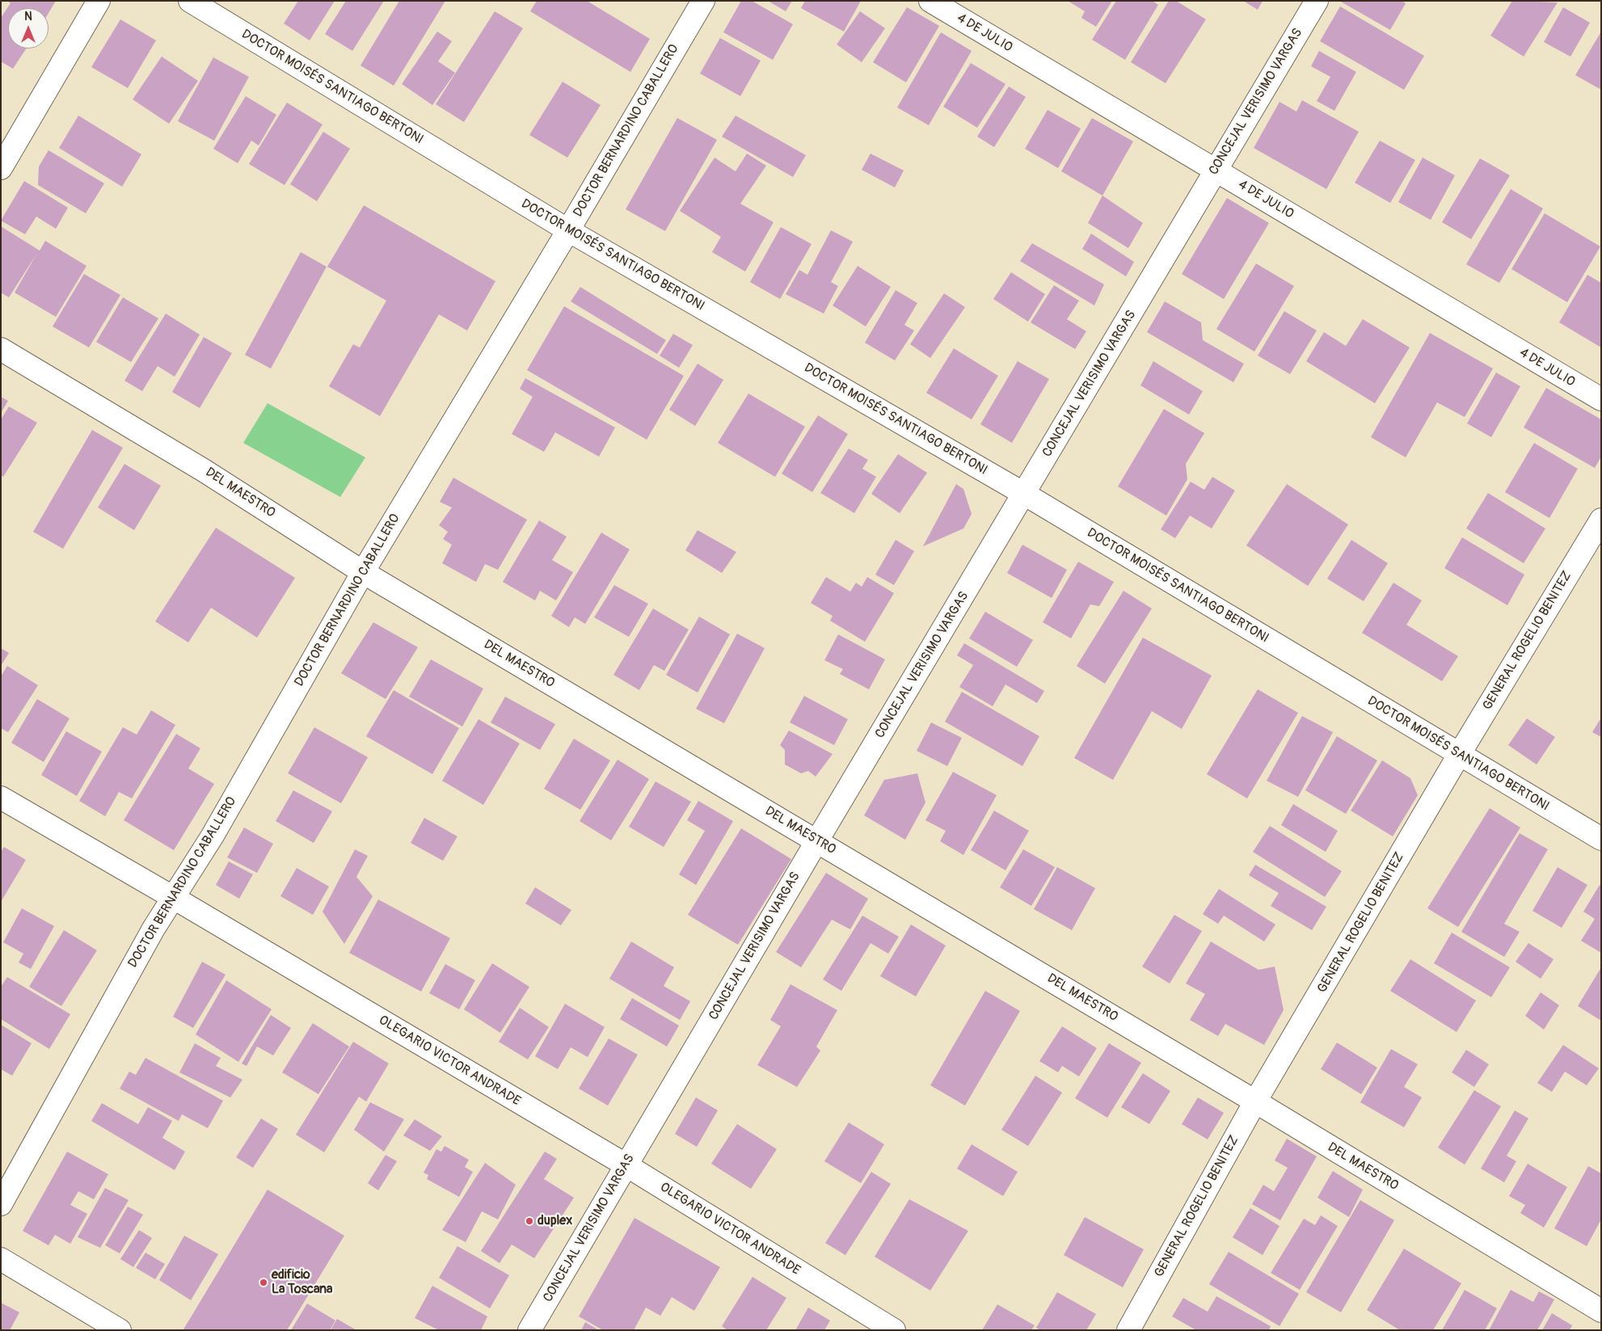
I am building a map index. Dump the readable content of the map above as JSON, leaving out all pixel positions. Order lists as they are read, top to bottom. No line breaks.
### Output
{"streets":{"street":["4 DE JULIO","DOCTOR MOISÉS SANTIAGO BERTONI","CONCEJAL VERISIMO VARGAS","DOCTOR BERNARDINO CABALLERO","DEL MAESTRO","GENERAL ROGELIO BENITEZ","OLEGARIO VICTOR ANDRADE"]},"crossings":[["4 DE JULIO","CONCEJAL VERISIMO VARGAS"],["DOCTOR MOISÉS SANTIAGO BERTONI","CONCEJAL VERISIMO VARGAS"],["DOCTOR MOISÉS SANTIAGO BERTONI","DOCTOR BERNARDINO CABALLERO"],["DOCTOR MOISÉS SANTIAGO BERTONI","GENERAL ROGELIO BENITEZ"],["CONCEJAL VERISIMO VARGAS","DEL MAESTRO"],["CONCEJAL VERISIMO VARGAS","OLEGARIO VICTOR ANDRADE"],["DOCTOR BERNARDINO CABALLERO","DEL MAESTRO"],["DOCTOR BERNARDINO CABALLERO","OLEGARIO VICTOR ANDRADE"],["DEL MAESTRO","GENERAL ROGELIO BENITEZ"]],"places":["duplex","edificio La Toscana"],"north":"top"}
